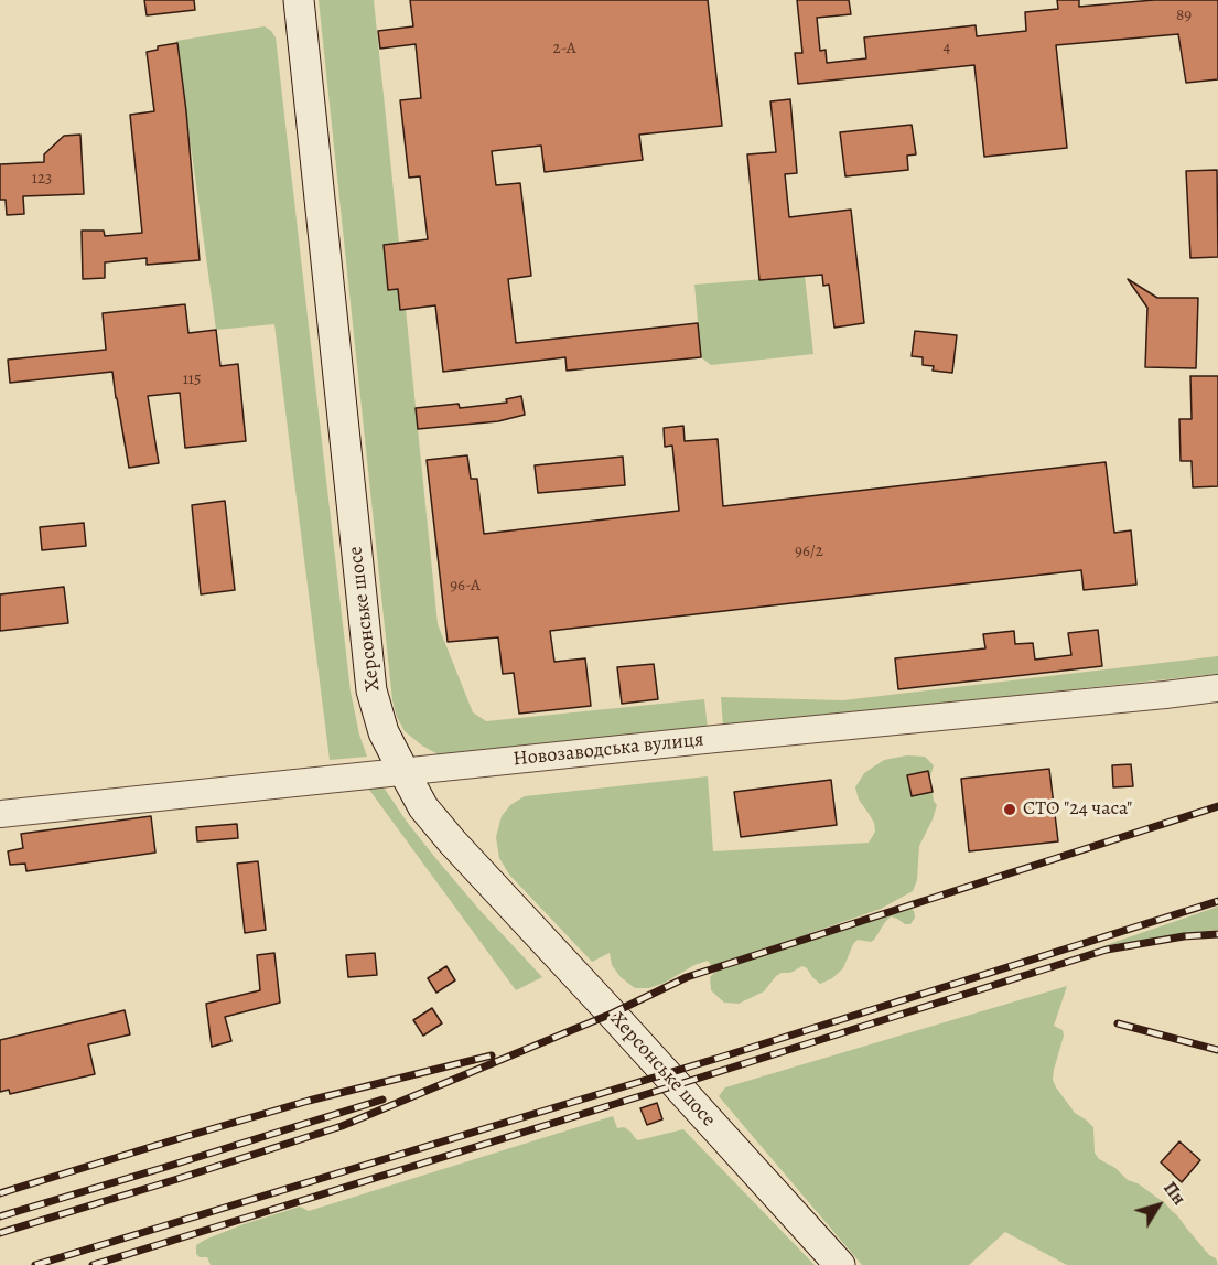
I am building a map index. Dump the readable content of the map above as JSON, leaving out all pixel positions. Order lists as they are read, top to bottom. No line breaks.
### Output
{"streets":{"main road":["Херсонське шосе"],"street":["Новозаводська вулиця"]},"crossings":[["Херсонське шосе","Новозаводська вулиця"]],"places":["СТО \"24 часа\""],"house_numbers":["89","4","2-А","123","115","96/2","96-А"],"north":"top right"}
